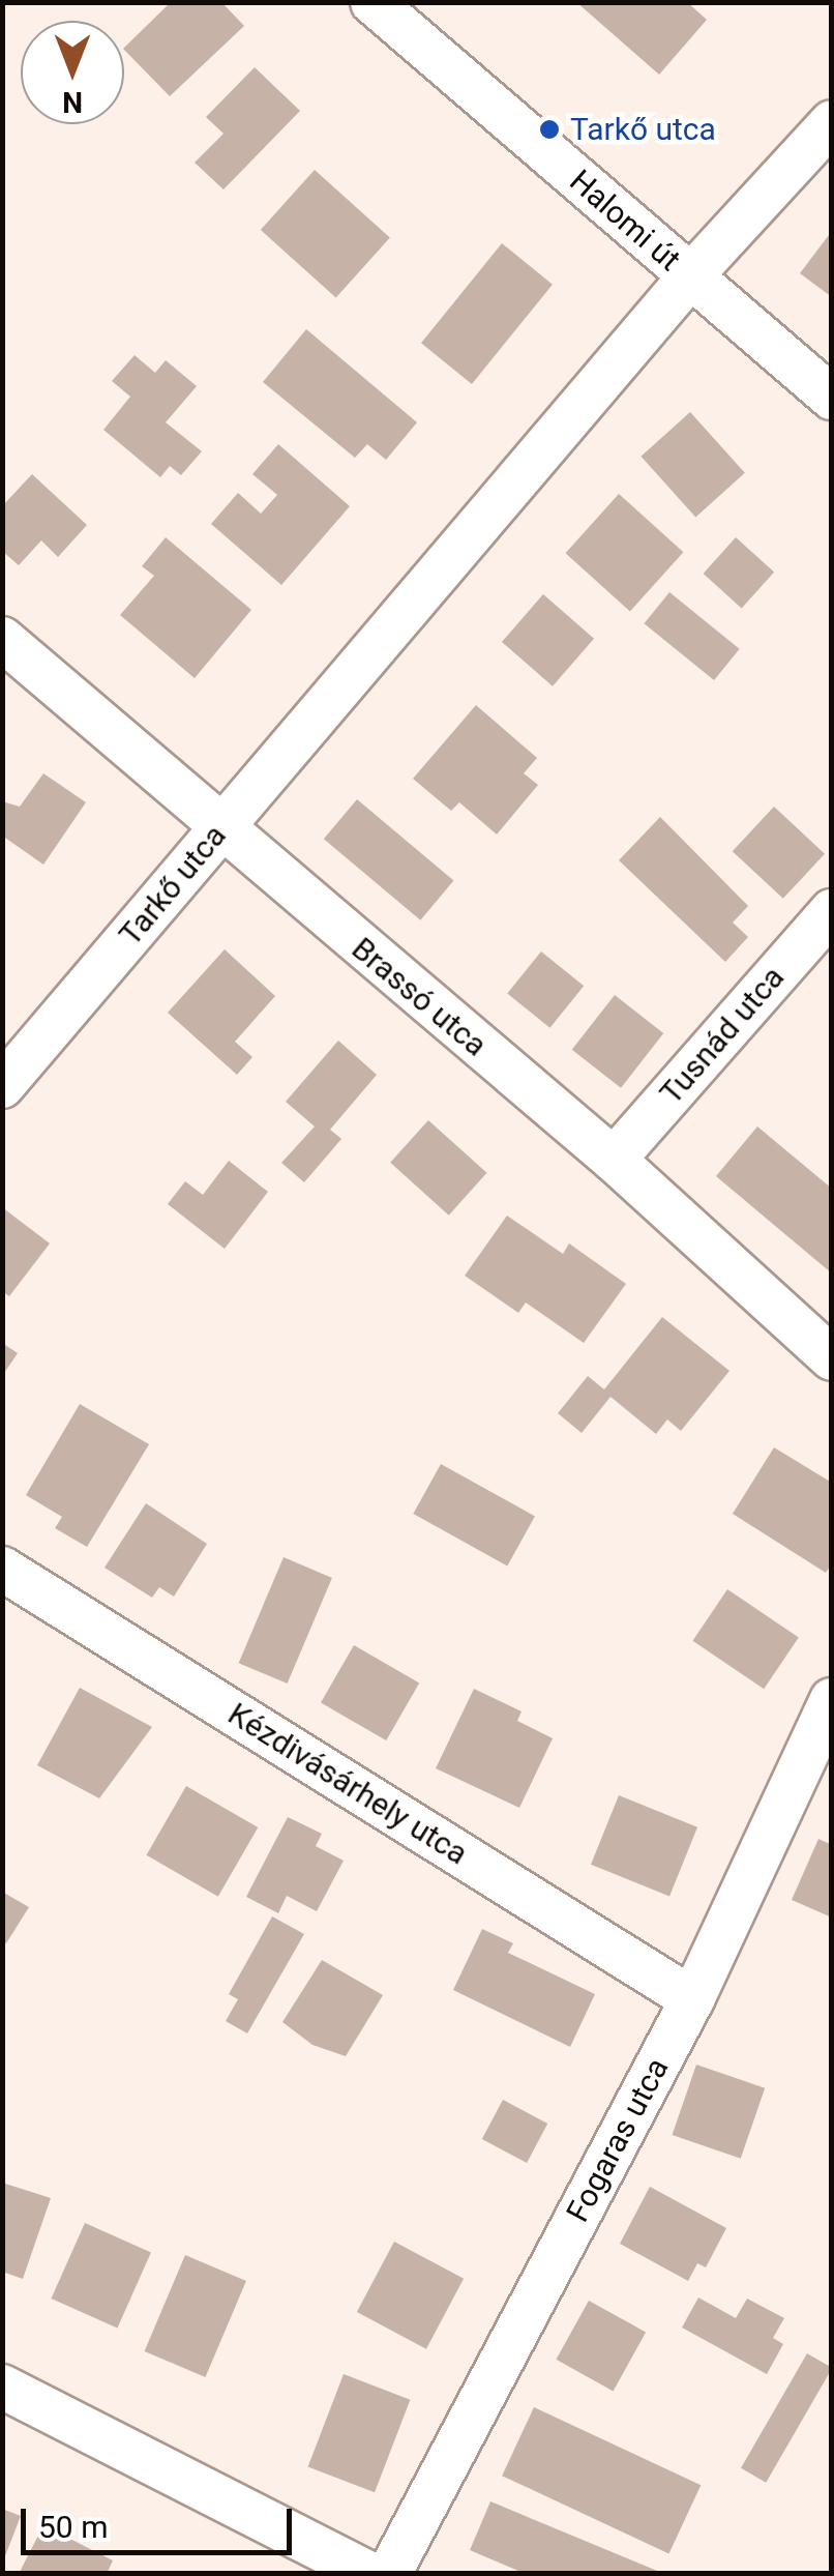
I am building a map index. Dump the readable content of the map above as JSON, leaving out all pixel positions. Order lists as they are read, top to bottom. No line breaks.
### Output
{"streets":{"street":["Halomi út","Tarkő utca","Brassó utca","Tusnád utca","Kézdivásárhely utca","Fogaras utca"]},"crossings":[["Halomi út","Tarkő utca"],["Tarkő utca","Brassó utca"],["Brassó utca","Tusnád utca"],["Kézdivásárhely utca","Fogaras utca"]],"places":["Tarkő utca"],"scale_bar":"50 m","north":"bottom"}
